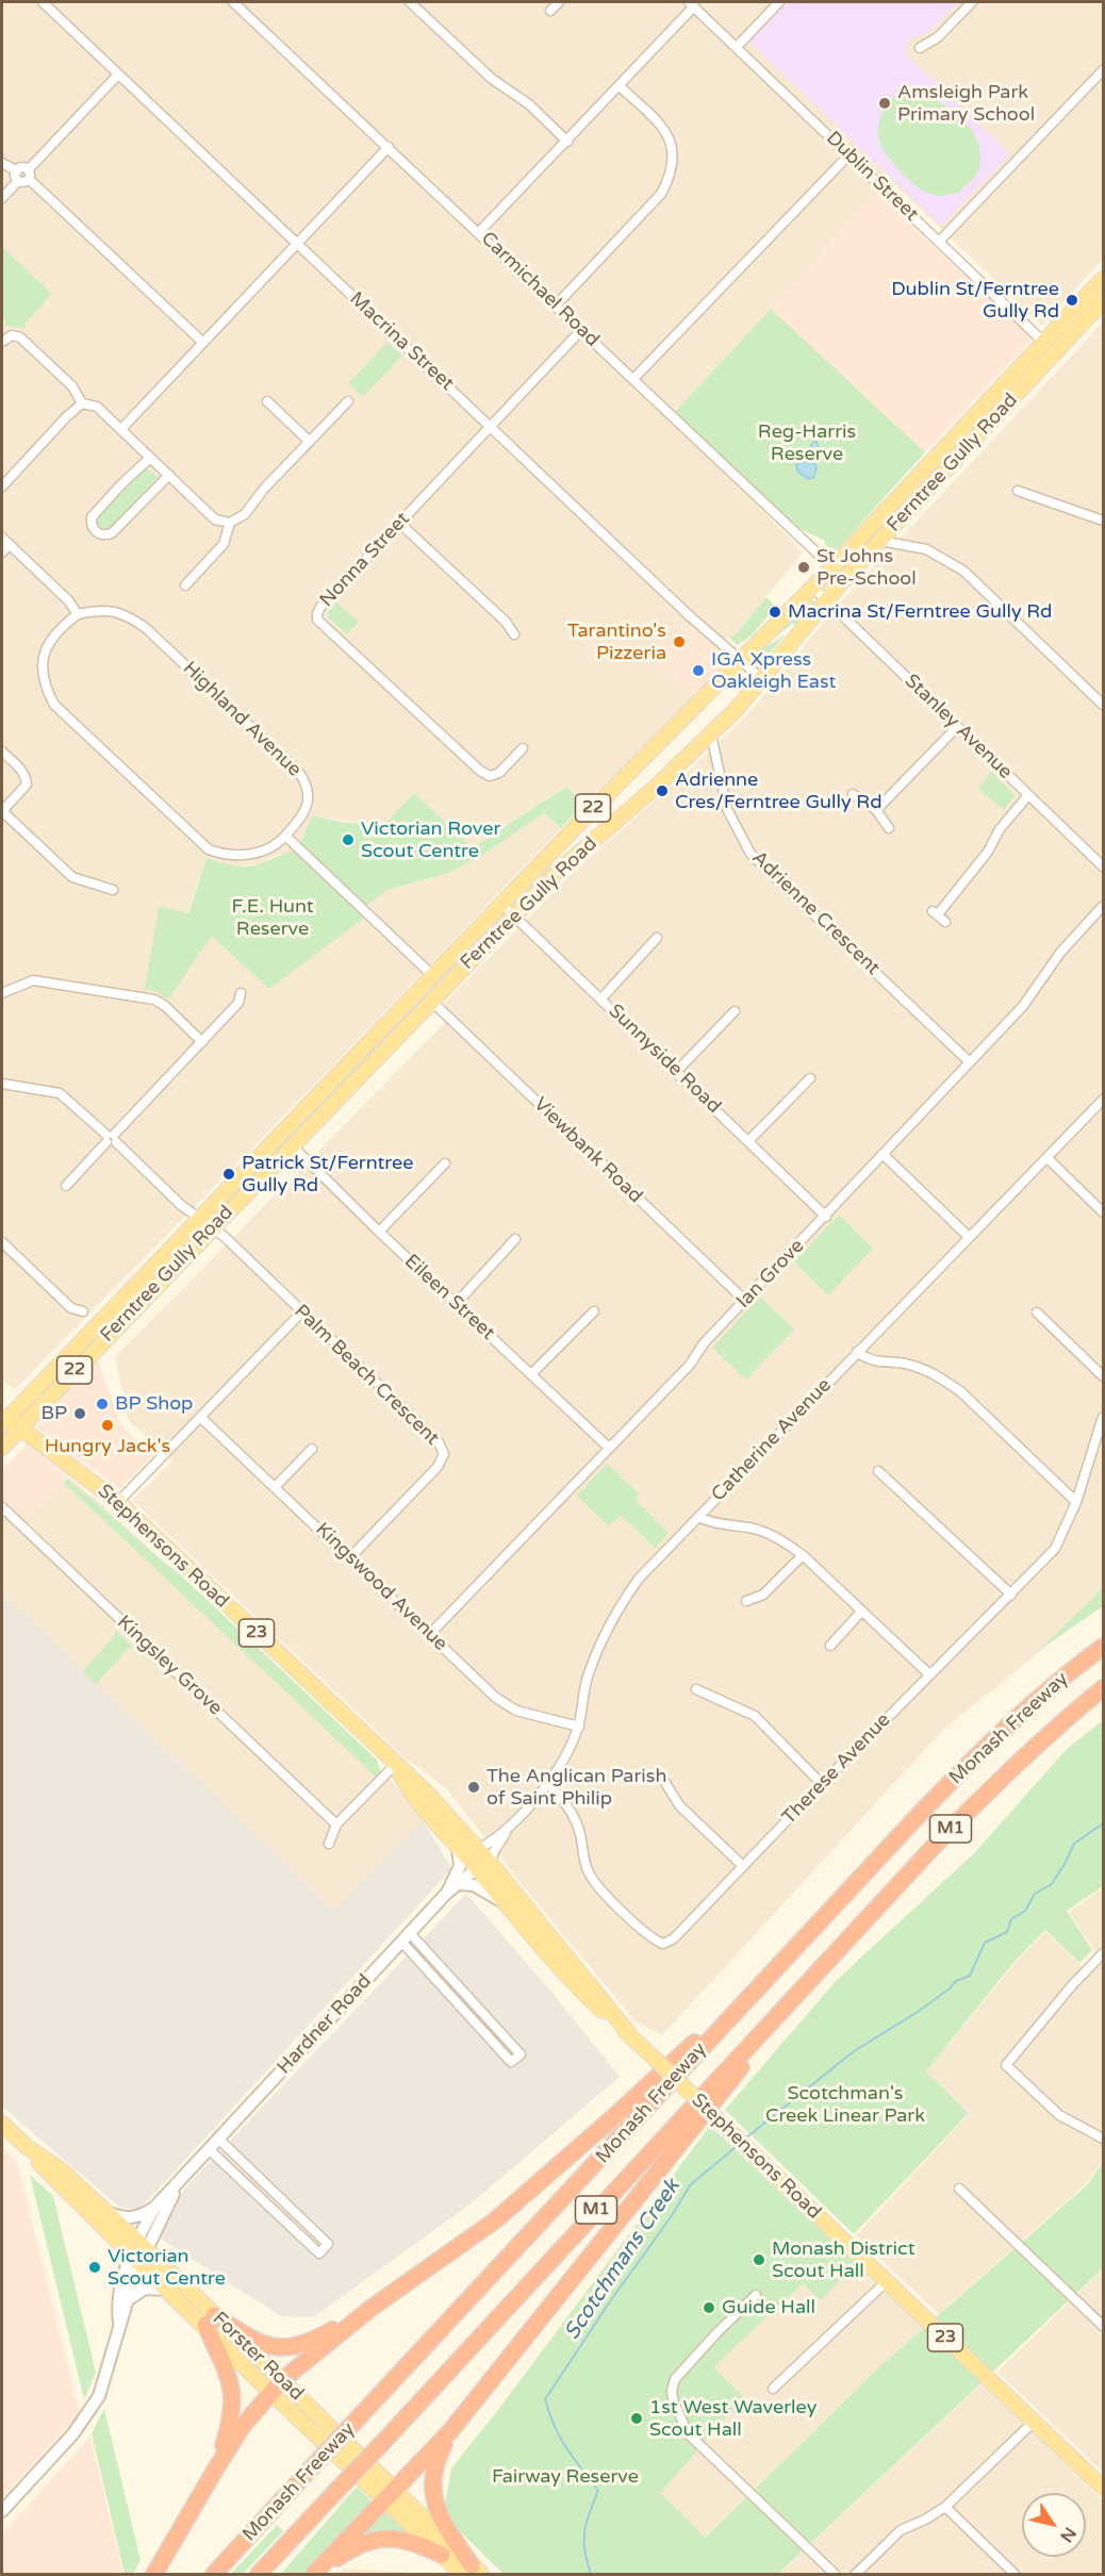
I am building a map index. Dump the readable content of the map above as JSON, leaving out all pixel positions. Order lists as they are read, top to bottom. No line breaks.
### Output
{"streets":{"highway":["Monash Freeway","M1"],"main road":["Ferntree Gully Road","22","Stephensons Road","23","Forster Road"],"street":["Dublin Street","Carmichael Road","Macrina Street","Nonna Street","Highland Avenue","Stanley Avenue","Adrienne Crescent","Sunnyside Road","Viewbank Road","Ian Grove","Eileen Street","Palm Beach Crescent","Catherine Avenue","Kingswood Avenue","Kingsley Grove","Therese Avenue","Hardner Road"]},"crossings":[["Dublin Street","Ferntree Gully Road"],["Carmichael Road","Ferntree Gully Road"],["Carmichael Road","Nonna Street"],["Macrina Street","Ferntree Gully Road"],["Macrina Street","Nonna Street"],["Ferntree Gully Road","Stanley Avenue"],["Ferntree Gully Road","Adrienne Crescent"],["Ferntree Gully Road","Sunnyside Road"],["Ferntree Gully Road","Viewbank Road"],["Ferntree Gully Road","Eileen Street"],["Ferntree Gully Road","Palm Beach Crescent"],["Ferntree Gully Road","Stephensons Road"],["Adrienne Crescent","Ian Grove"],["Sunnyside Road","Ian Grove"],["Viewbank Road","Ian Grove"],["Ian Grove","Eileen Street"],["Ian Grove","Kingswood Avenue"],["Palm Beach Crescent","Kingswood Avenue"],["Catherine Avenue","Stephensons Road"],["Catherine Avenue","Kingswood Avenue"],["Catherine Avenue","Therese Avenue"],["Stephensons Road","Hardner Road"],["Hardner Road","Forster Road"]],"water":["Scotchmans Creek"],"parks":["Reg-Harris Reserve","F.E. Hunt Reserve","Scotchman's Creek Linear Park","Fairway Reserve"],"places":["Amsleigh Park Primary School","Dublin St/Ferntree Gully Rd","St Johns Pre-School","Macrina St/Ferntree Gully Rd","Tarantino's Pizzeria","IGA Xpress Oakleigh East","Adrienne Cres/Ferntree Gully Rd","Victorian Rover Scout Centre","Patrick St/Ferntree Gully Rd","BP Shop","BP","Hungry Jack's","The Anglican Parish of Saint Philip","Monash District Scout Hall","Victorian Scout Centre","Guide Hall","1st West Waverley Scout Hall"],"north":"bottom right"}
